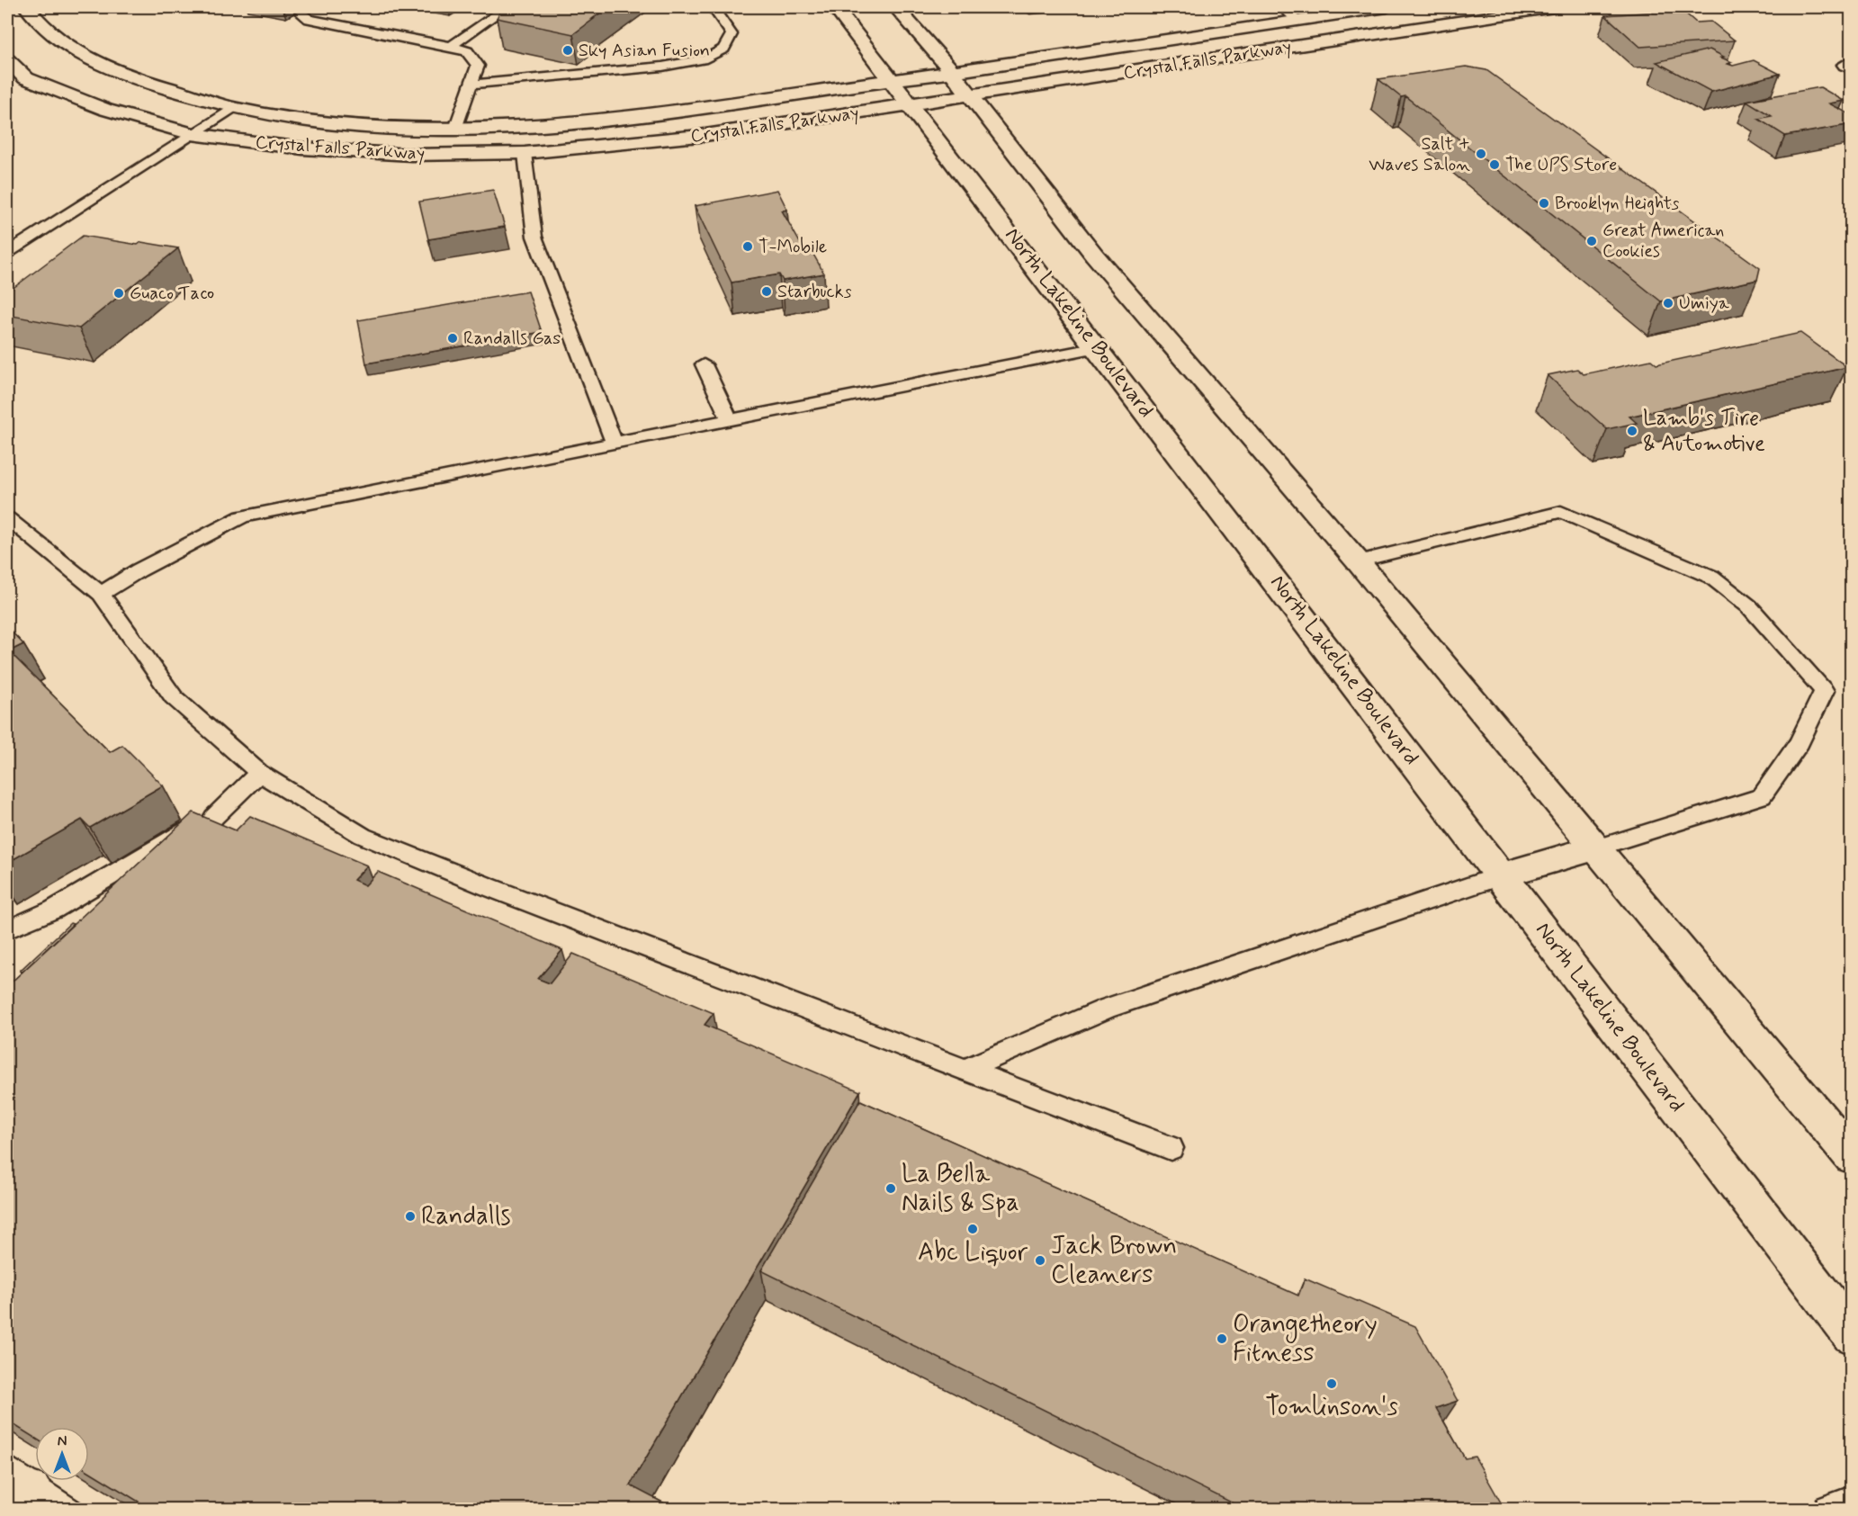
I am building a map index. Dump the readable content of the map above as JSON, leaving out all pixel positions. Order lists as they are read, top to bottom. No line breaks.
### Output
{"streets":{"main road":["Crystal Falls Parkway","North Lakeline Boulevard"]},"crossings":[["Crystal Falls Parkway","North Lakeline Boulevard"]],"places":["Sky Asian Fusion","Salt + Waves Salon","The UPS Store","Brooklyn Heights","Great American Cookies","T-Mobile","Starbucks","Guaco Taco","Umiya","Randalls Gas","Lamb's Tire & Automotive","La Bella Nails & Spa","Randalls","Abc Liquor","Jack Brown Cleaners","Orangetheory Fitness","Tomlinson's"],"north":"top"}
